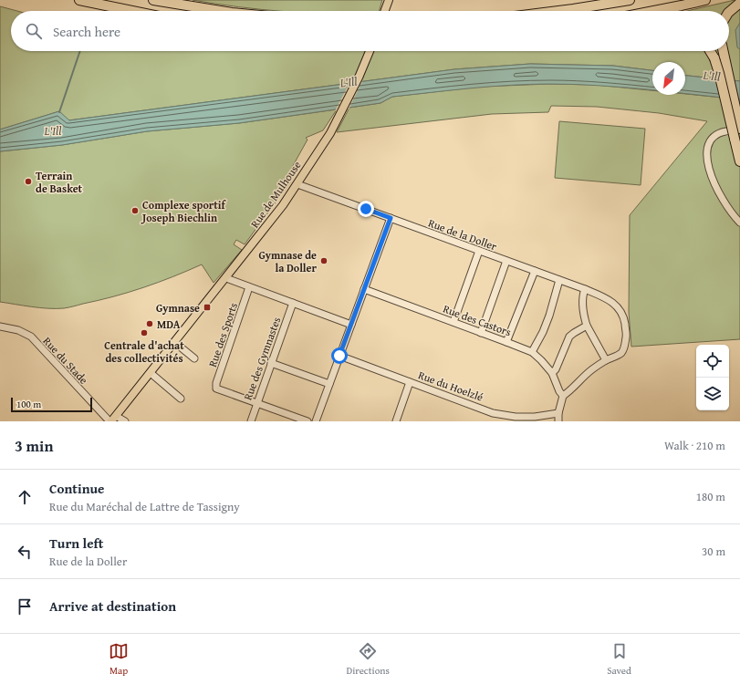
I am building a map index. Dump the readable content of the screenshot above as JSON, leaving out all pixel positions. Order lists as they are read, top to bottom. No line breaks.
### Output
{"streets":{"main road":["Rue de Mulhouse"],"street":["Rue de la Doller","Rue des Castors","Rue des Sports","Rue des Gymnastes","Rue du Stade","Rue du Hoelzlé"]},"crossings":[["Rue de Mulhouse","Rue de la Doller"],["Rue de Mulhouse","Rue du Stade"],["Rue des Sports","Rue des Gymnastes"]],"water":["L'Ill"],"places":{"other":["Terrain de Basket","Complexe sportif Joseph Biechlin","Gymnase de la Doller","MDA","Centrale d'achat des collectivités"],"transit":["Gymnase"]},"scale_bar":"100 m","north":"bottom left","page":{"search":"Search here","scale":"100 m","heading":["3 min","Walk · 210 m"],"list":[["Continue","Rue du Maréchal de Lattre de Tassigny","180 m"],["Turn left","Rue de la Doller","30 m"],"Arrive at destination"],"nav":["Map","Directions","Saved"]}}
